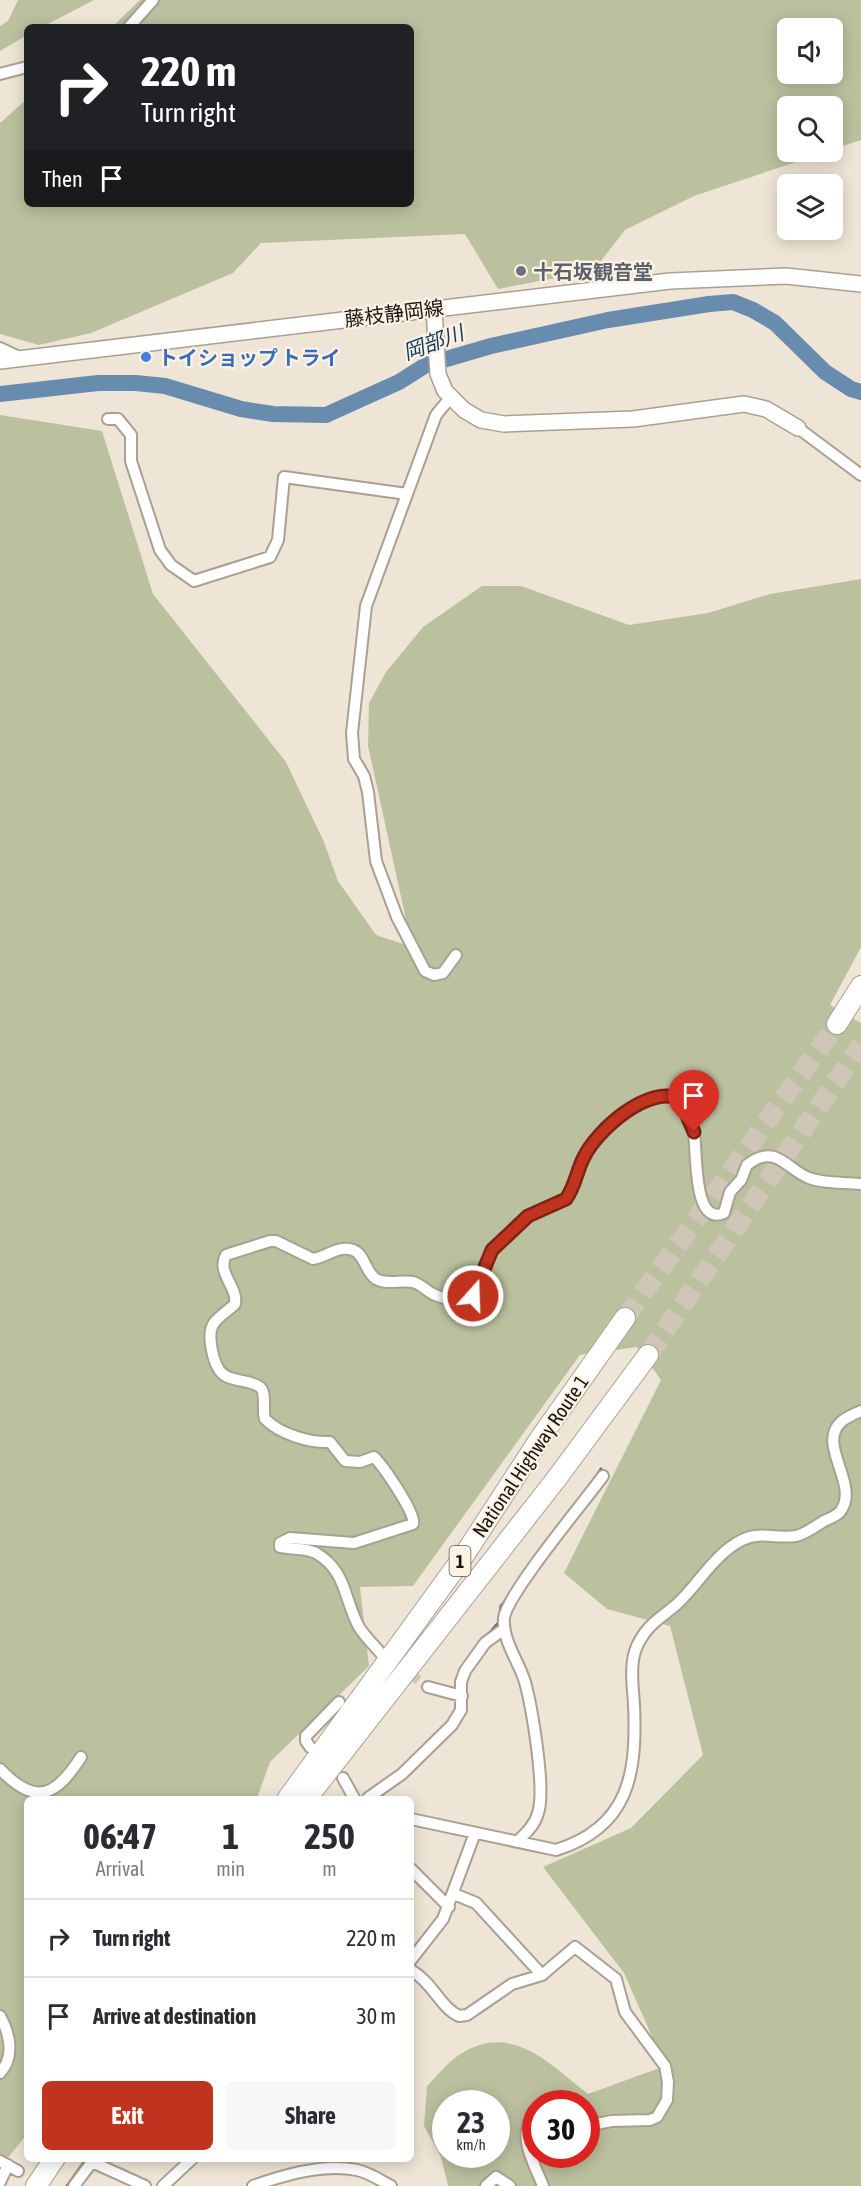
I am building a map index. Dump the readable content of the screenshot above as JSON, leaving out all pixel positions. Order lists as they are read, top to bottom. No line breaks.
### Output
{"streets":{"highway":["National Highway Route 1","1"],"main road":["藤枝静岡線"]},"water":["岡部川"],"places":["十石坂観音堂","トイショップ トライ"],"page":{"turn":["220 m","Turn right"],"then":"Then","eta":["06:47","Arrival","1","min","250","m"],"list":[{"name":"Turn right","value":"220 m"},{"name":"Arrive at destination","value":"30 m"}],"buttons":["Exit","Share"],"speed":"23 km/h","limit":"30"}}
